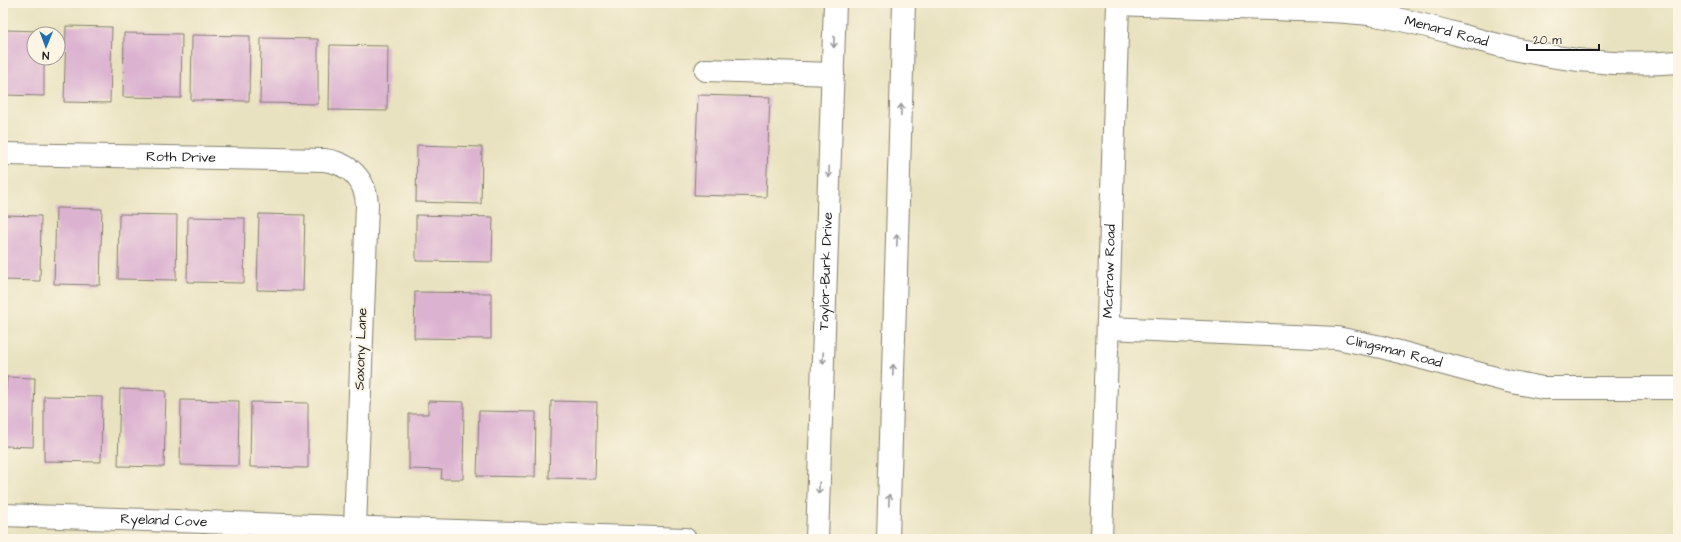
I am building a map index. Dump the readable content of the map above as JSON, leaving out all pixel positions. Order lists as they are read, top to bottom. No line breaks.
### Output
{"streets":{"street":["Menard Road","Roth Drive","Taylor-Burk Drive","McGraw Road","Saxony Lane","Clingsman Road","Ryeland Cove"]},"crossings":[["Menard Road","McGraw Road"],["Roth Drive","Saxony Lane"],["McGraw Road","Clingsman Road"],["Saxony Lane","Ryeland Cove"]],"scale_bar":"20 m","north":"bottom"}
